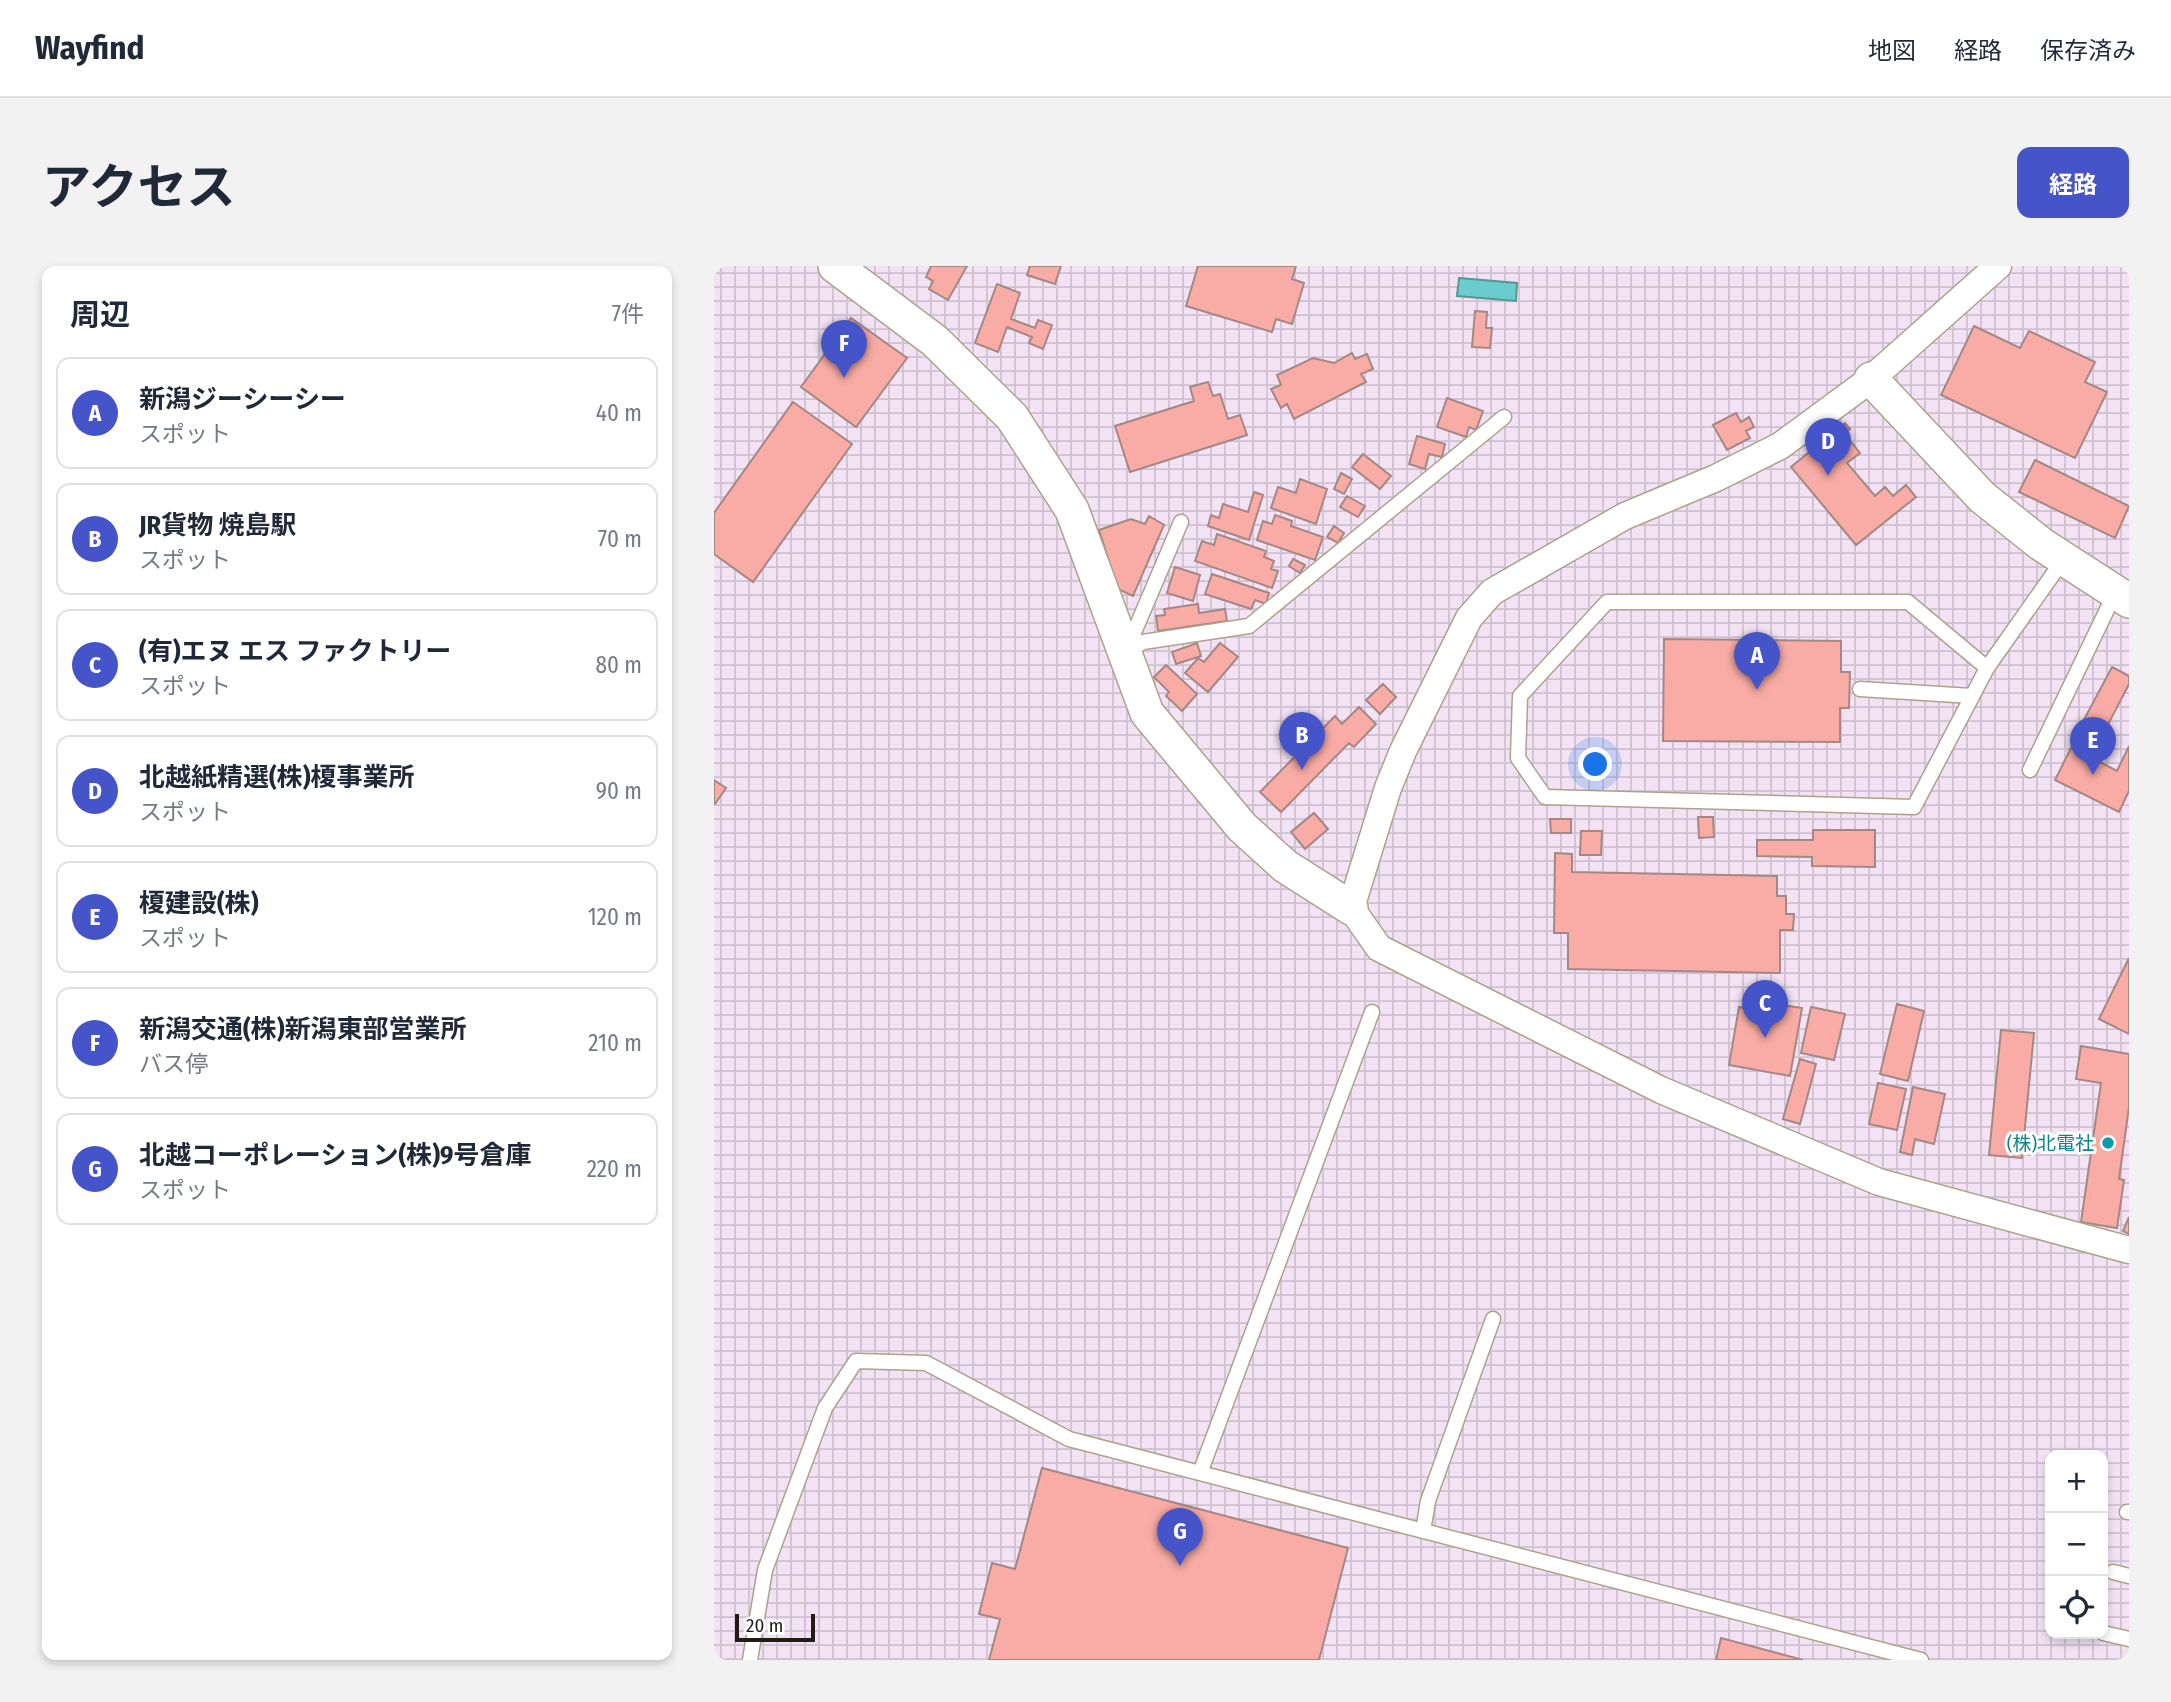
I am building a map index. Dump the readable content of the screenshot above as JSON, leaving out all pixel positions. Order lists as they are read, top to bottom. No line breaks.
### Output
{"places":["(株)北電社"],"scale_bar":"20 m","page":{"header":"Wayfind","nav":["地図","経路","保存済み"],"title":"アクセス","buttons":"経路","heading":["周辺","7件"],"pins":["F","D","A","B","E","C","G"],"list":[{"mark":"A","name":"新潟ジーシーシー","note":"スポット","value":"40 m"},{"mark":"B","name":"JR貨物 焼島駅","note":"スポット","value":"70 m"},{"mark":"C","name":"(有)エヌ エス ファクトリー","note":"スポット","value":"80 m"},{"mark":"D","name":"北越紙精選(株)榎事業所","note":"スポット","value":"90 m"},{"mark":"E","name":"榎建設(株)","note":"スポット","value":"120 m"},{"mark":"F","name":"新潟交通(株)新潟東部営業所","note":"バス停","value":"210 m"},{"mark":"G","name":"北越コーポレーション(株)9号倉庫","note":"スポット","value":"220 m"}],"map_buttons":["+","−"],"scale":"20 m"}}
